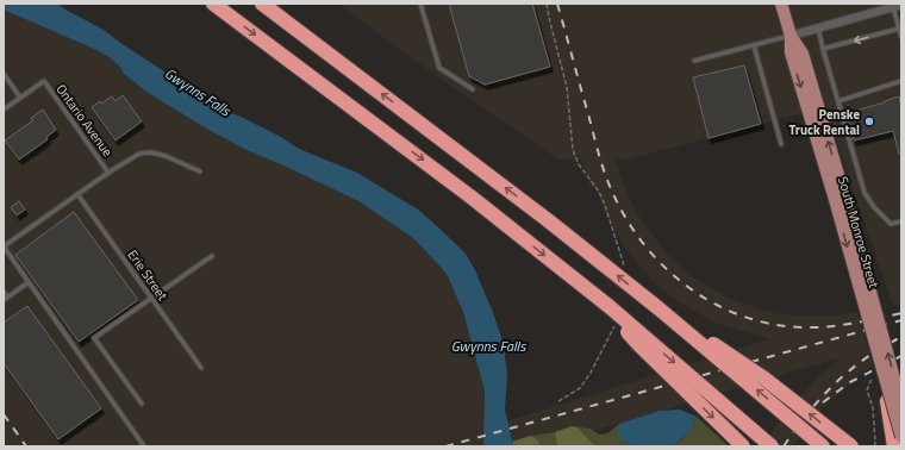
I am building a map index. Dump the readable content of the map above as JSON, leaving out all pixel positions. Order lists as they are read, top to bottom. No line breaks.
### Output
{"streets":{"main road":["South Monroe Street"],"lane":["Ontario Avenue","Erie Street"]},"water":["Gwynns Falls"],"places":["Penske Truck Rental"]}
